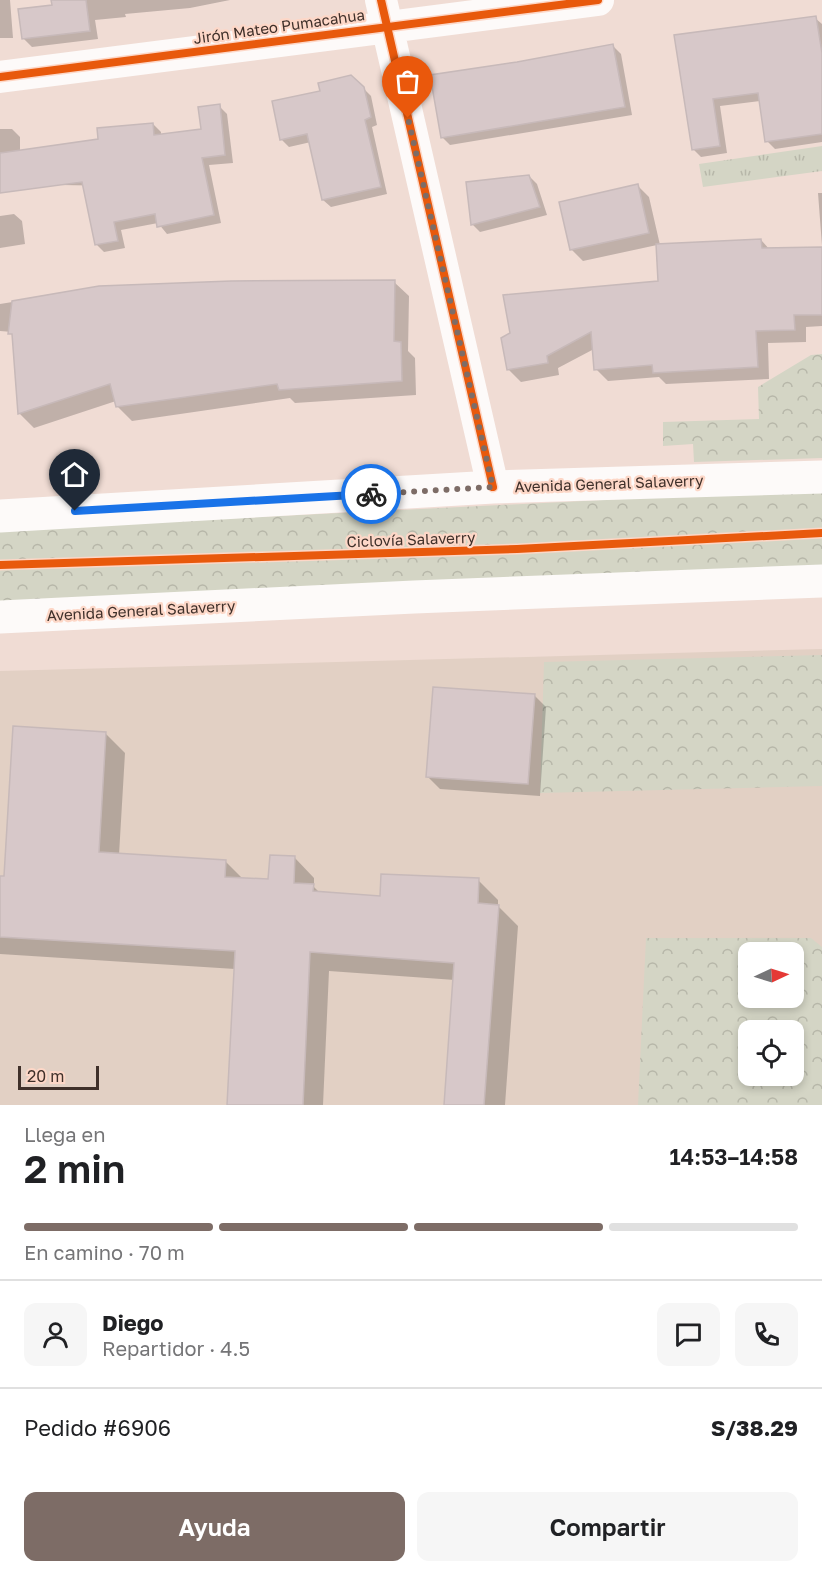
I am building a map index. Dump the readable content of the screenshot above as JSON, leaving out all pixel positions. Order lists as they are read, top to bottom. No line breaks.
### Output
{"streets":{"main road":["Avenida General Salaverry"],"street":["Jirón Mateo Pumacahua"],"cycle path":["Ciclovía Salaverry"]},"scale_bar":"20 m","north":"right","page":{"scale":"20 m","heading":["2 min","Llega en","14:53–14:58"],"panel":["Diego","Repartidor · 4.5","Pedido #6906","S/38.29"],"bar":"En camino · 70 m","buttons":["Ayuda","Compartir"]}}
